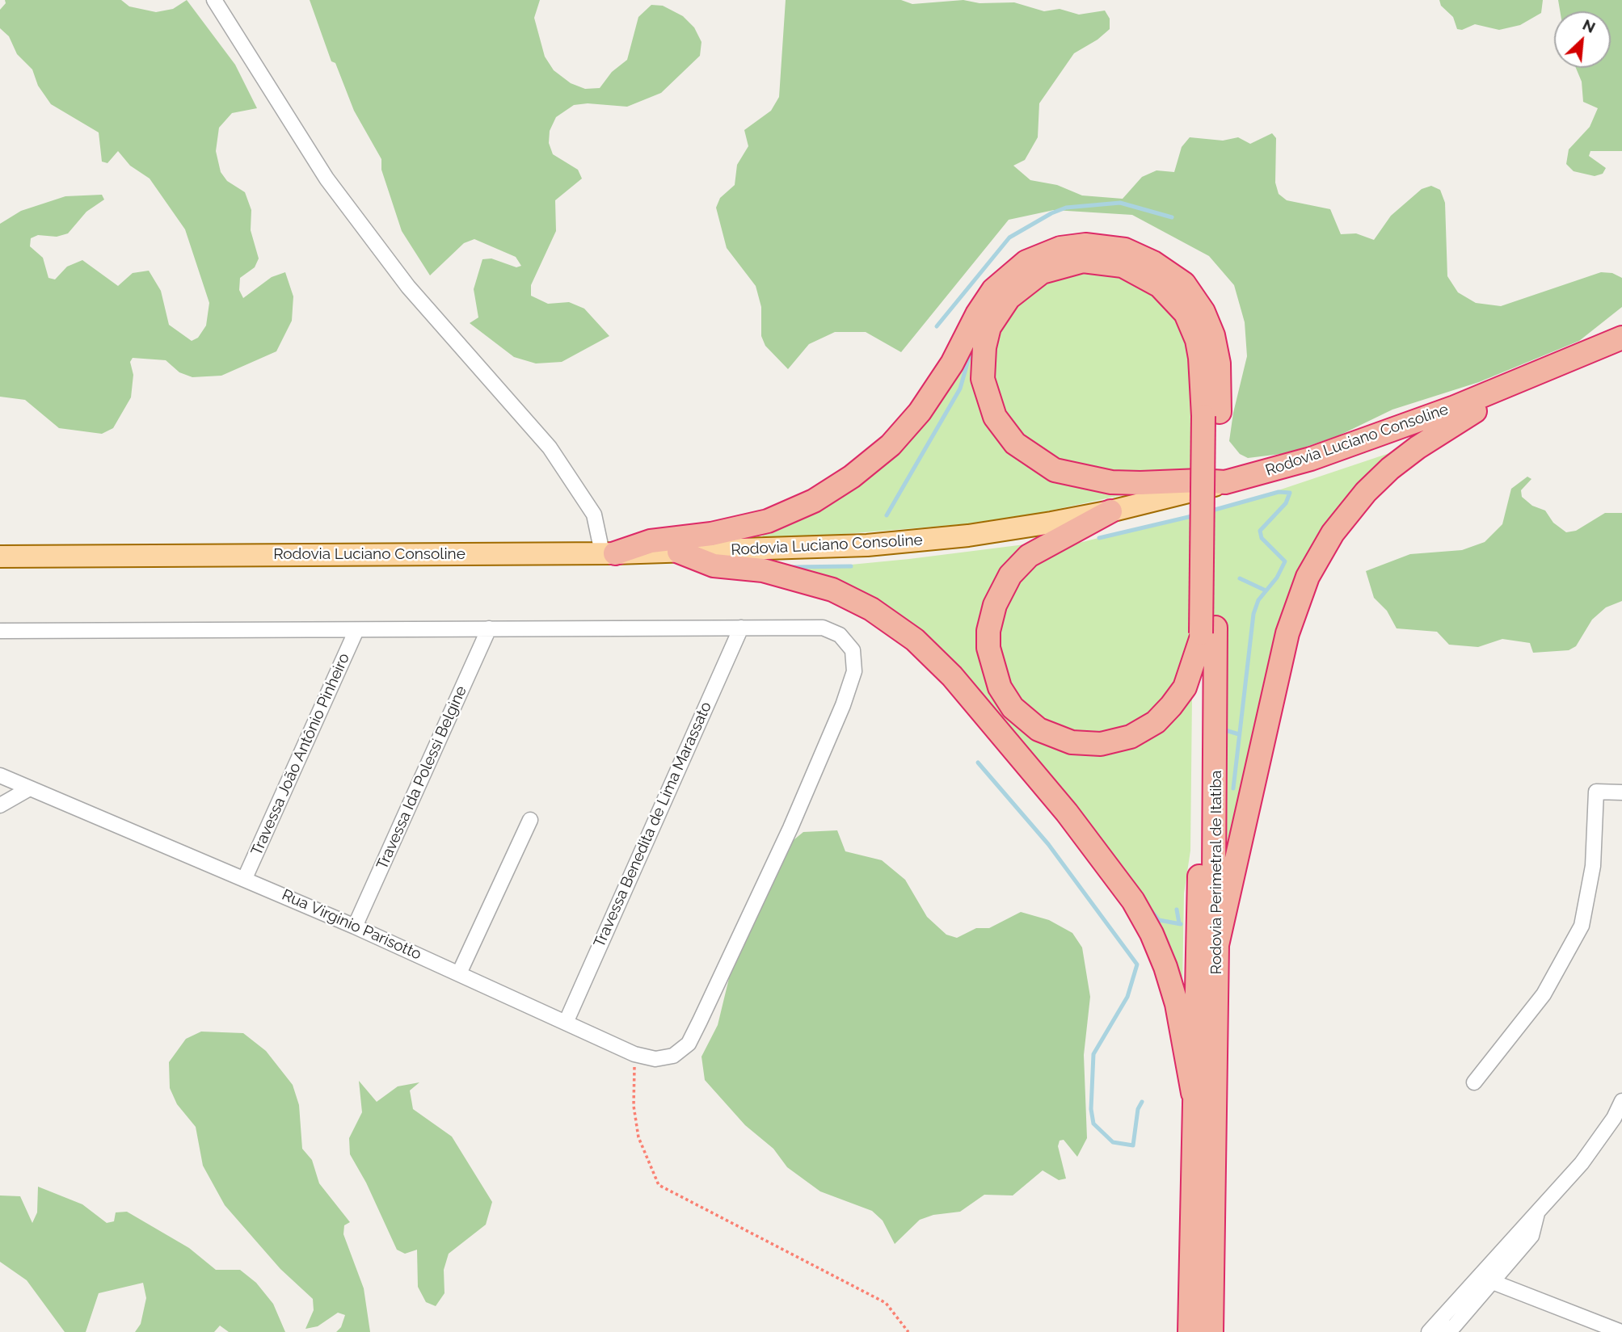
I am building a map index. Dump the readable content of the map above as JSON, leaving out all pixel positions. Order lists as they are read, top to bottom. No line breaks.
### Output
{"streets":{"highway":["Rodovia Luciano Consoline","Rodovia Perimetral de Itatiba"],"street":["Travessa João Antônio Pinheiro","Travessa Ida Polessi Belgine","Travessa Benedita de Lima Marassato","Rua Virginio Parisotto"]},"crossings":[["Travessa João Antônio Pinheiro","Rua Virginio Parisotto"],["Travessa Ida Polessi Belgine","Rua Virginio Parisotto"],["Travessa Benedita de Lima Marassato","Rua Virginio Parisotto"]],"north":"top right"}
